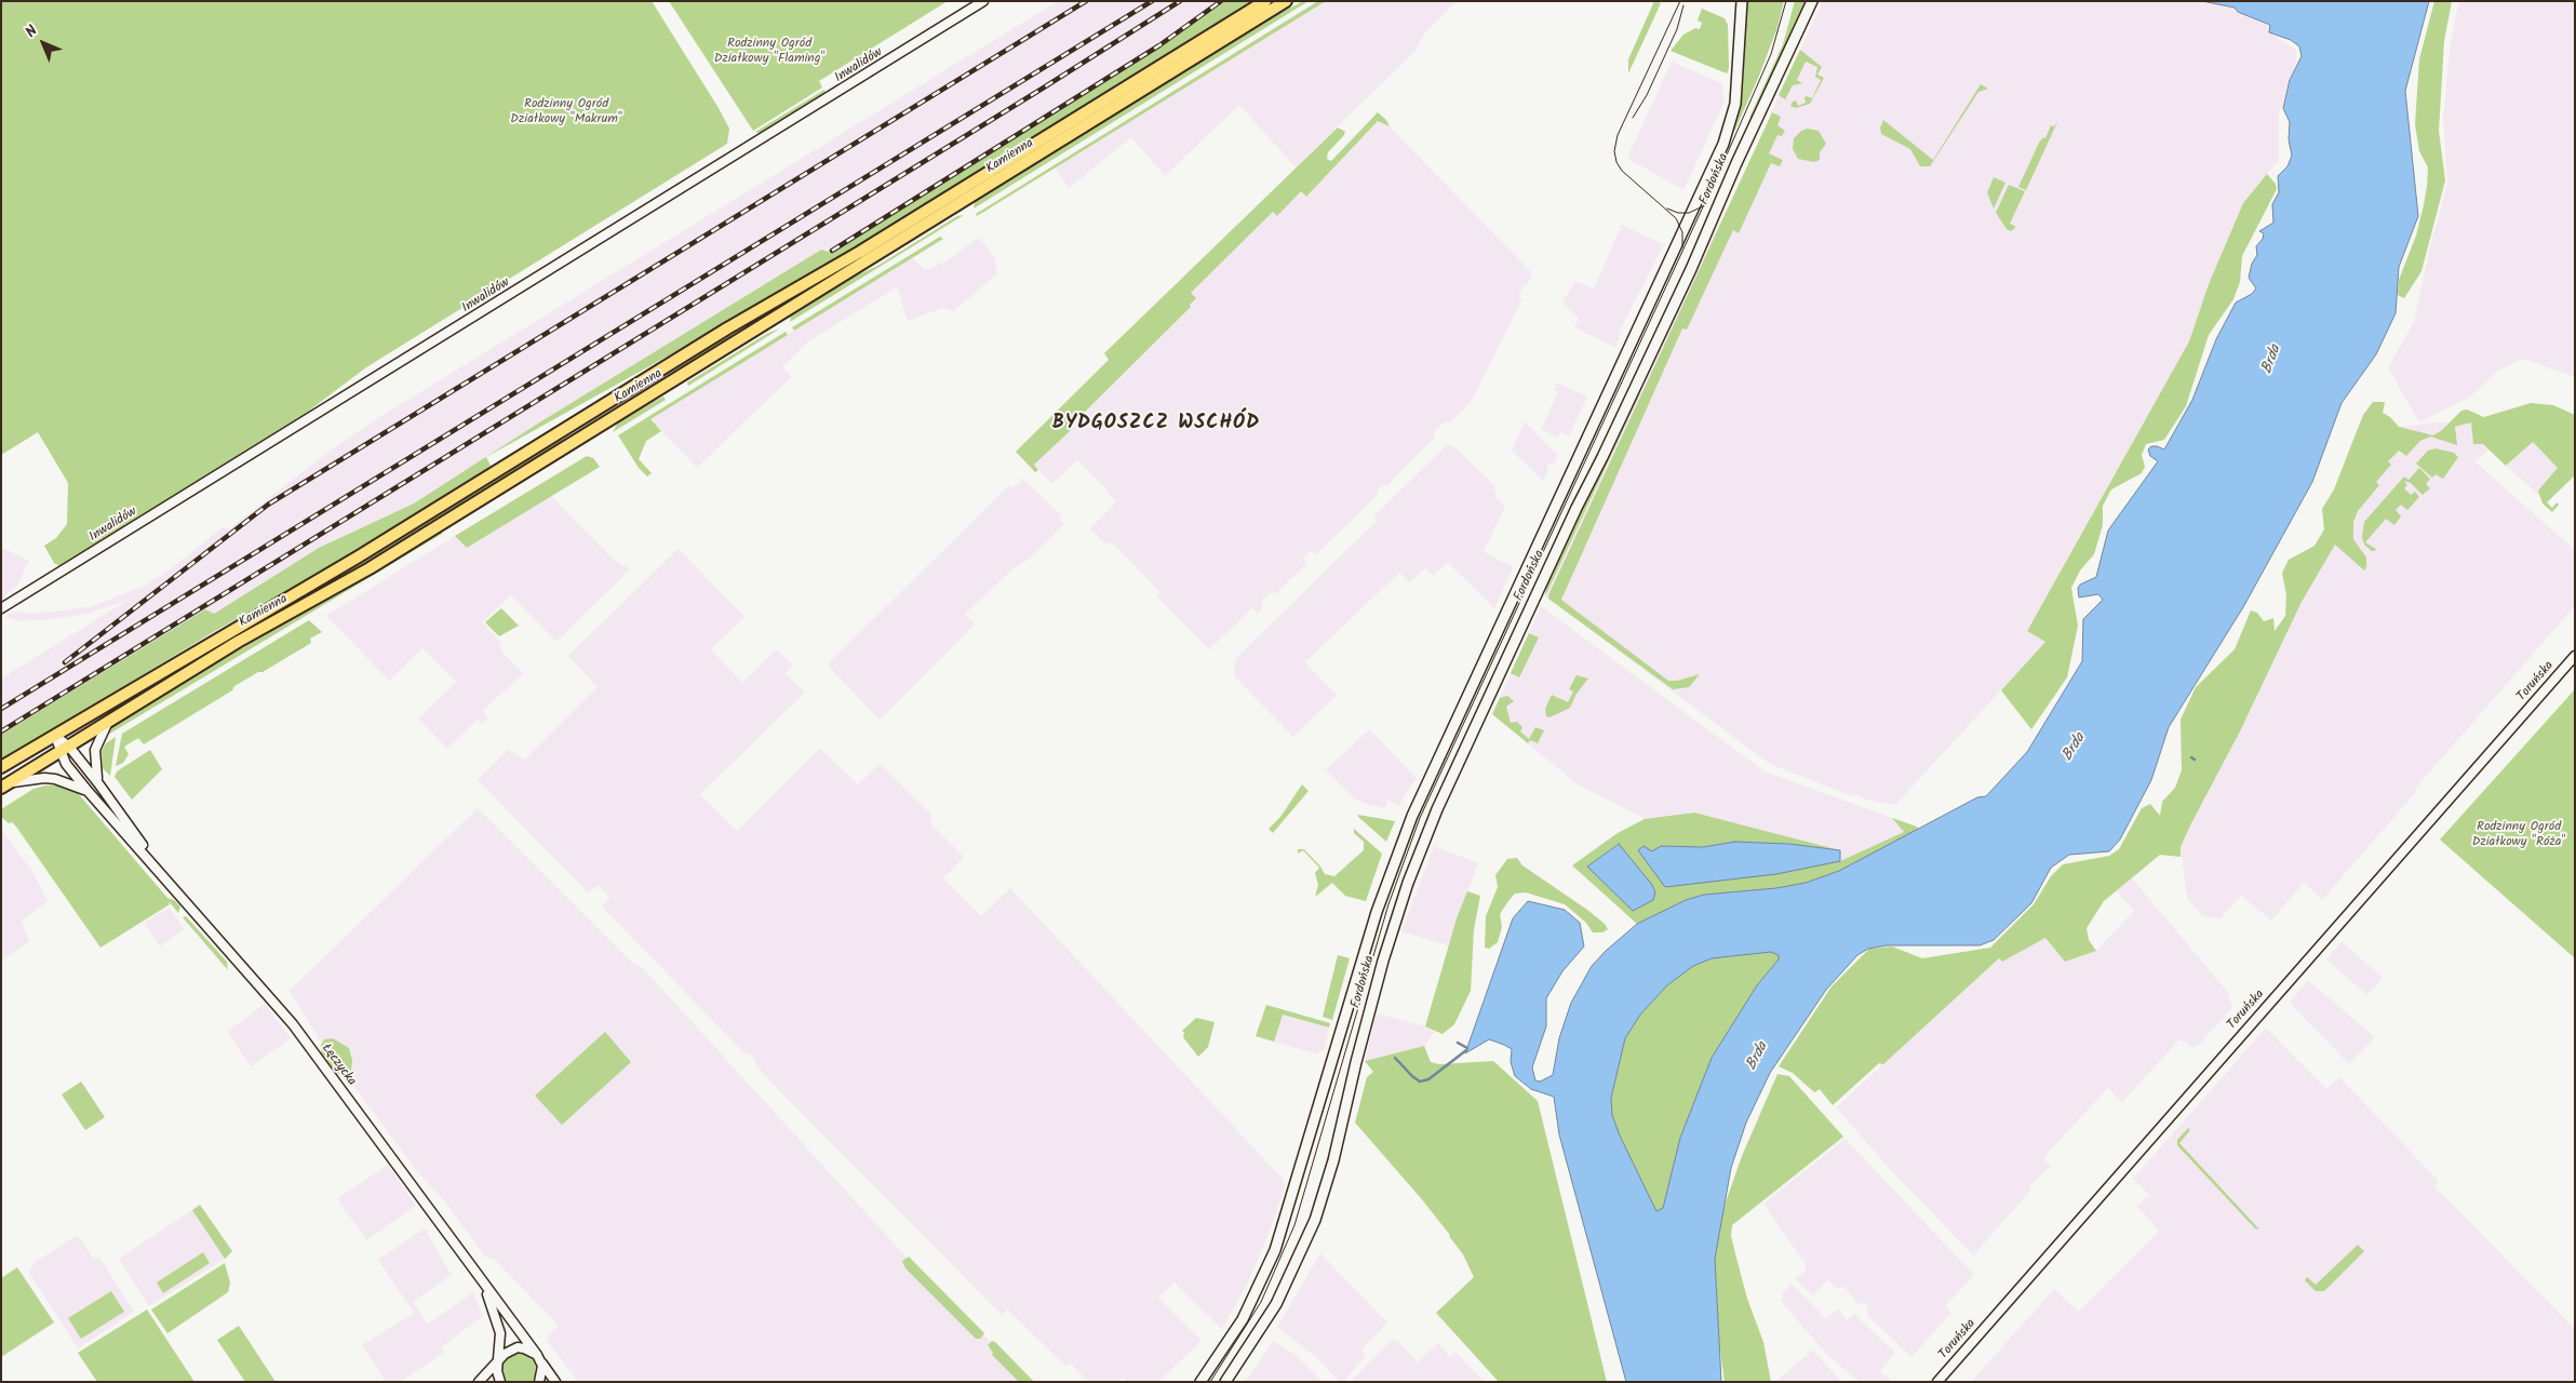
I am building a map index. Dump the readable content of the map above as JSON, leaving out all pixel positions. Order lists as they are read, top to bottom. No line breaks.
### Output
{"streets":{"main road":["Kamienna","Fordońska"],"street":["Inwalidów","Toruńska","Łęczycka"]},"crossings":[["Kamienna","Łęczycka"]],"districts":["BYDGOSZCZ WSCHÓD"],"water":["Brda"],"parks":["Rodzinny Ogród Działkowy \"Flaming\"","Rodzinny Ogród Działkowy \"Makrum\"","Rodzinny Ogród Działkowy \"Róża\""],"north":"top left"}
